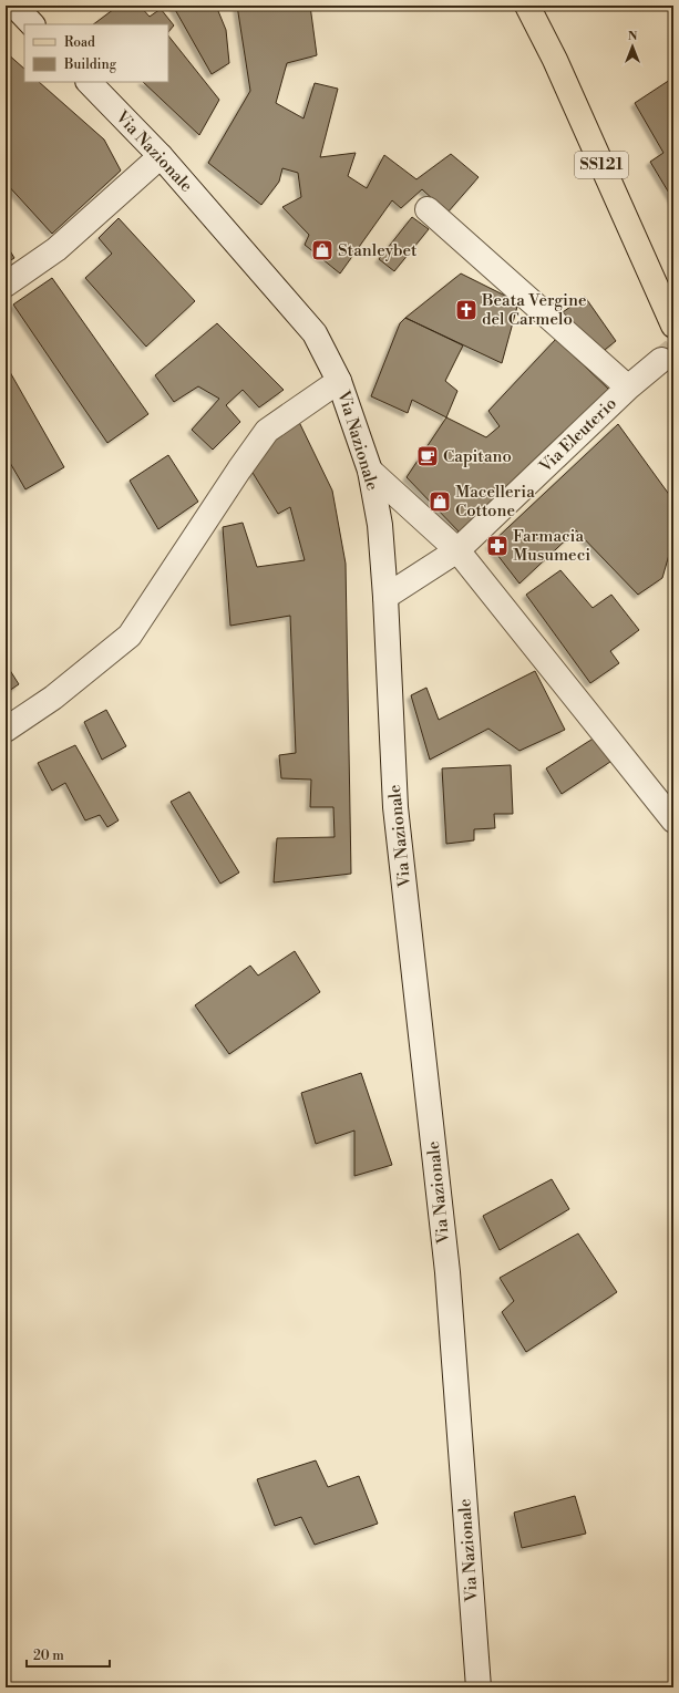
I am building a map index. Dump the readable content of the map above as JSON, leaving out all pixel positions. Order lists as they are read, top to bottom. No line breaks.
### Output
{"streets":{"main road":["SS121"],"street":["Via Nazionale","Via Eleuterio"]},"crossings":[["Via Nazionale","Via Eleuterio"]],"places":{"shop":["Stanleybet","Macelleria Cottone"],"church":["Beata Vergine del Carmelo"],"cafe":["Capitano"],"pharmacy":["Farmacia Musumeci"]},"legend":["Road","Building"],"scale_bar":"20 m","north":"top"}
